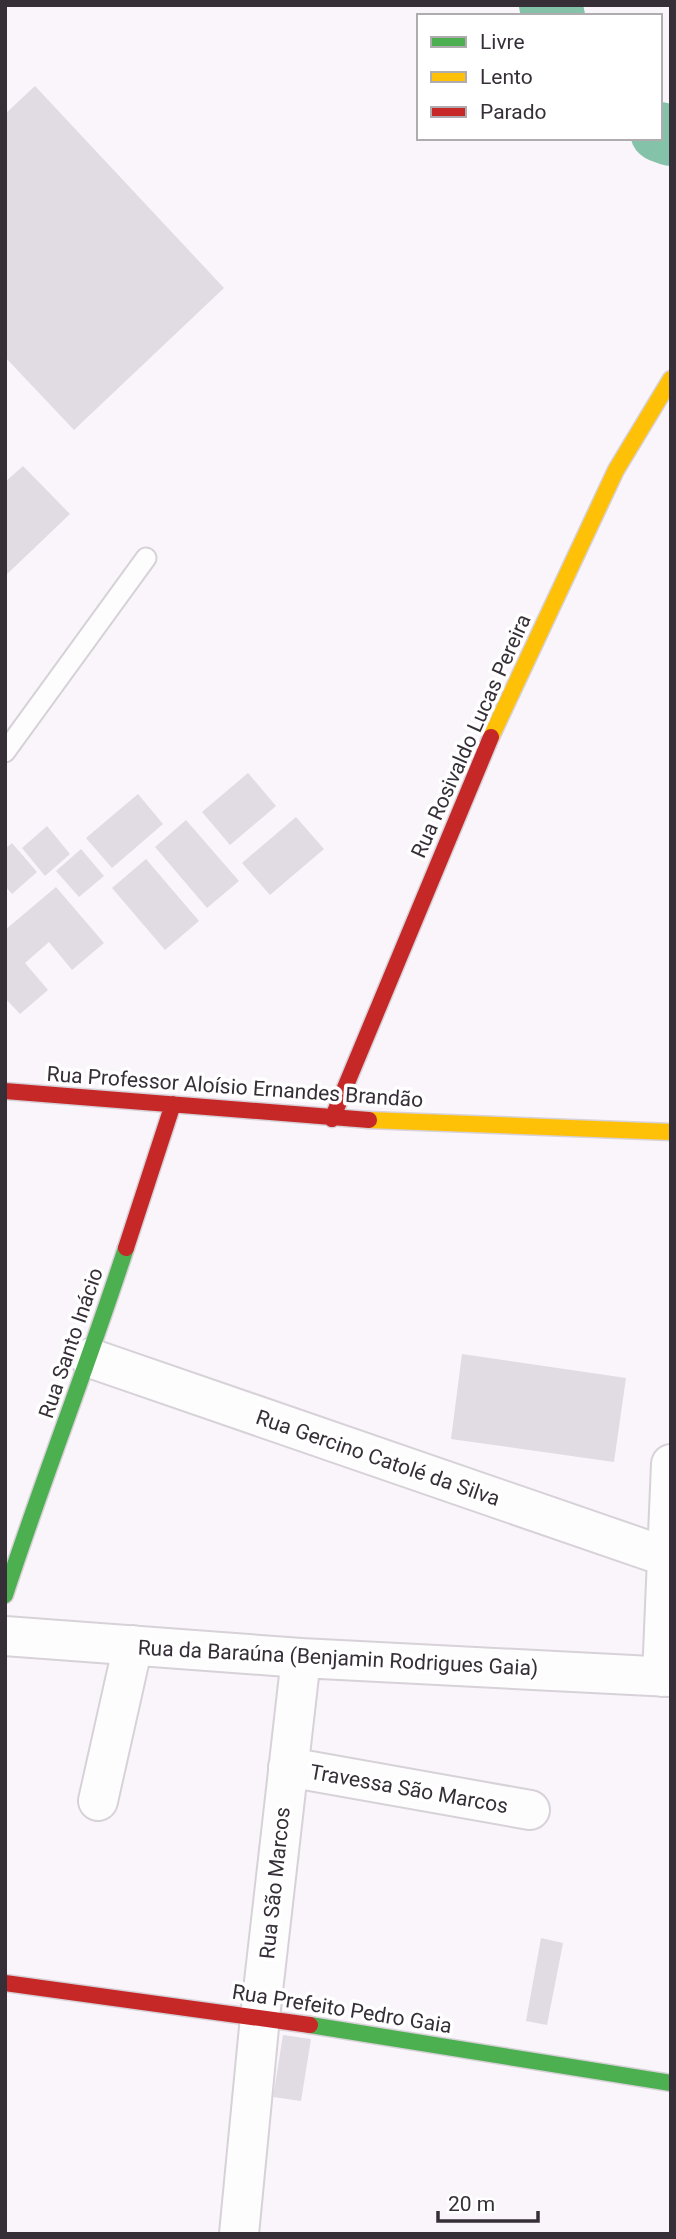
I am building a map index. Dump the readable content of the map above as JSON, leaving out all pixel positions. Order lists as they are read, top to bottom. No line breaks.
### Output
{"streets":{"street":["Rua Rosivaldo Lucas Pereira","Rua Professor Aloísio Ernandes Brandão","Rua Santo Inácio","Rua Gercino Catolé da Silva","Rua da Baraúna (Benjamin Rodrigues Gaia)","Travessa São Marcos","Rua São Marcos","Rua Prefeito Pedro Gaia"]},"crossings":[["Rua Rosivaldo Lucas Pereira","Rua Professor Aloísio Ernandes Brandão"],["Rua Professor Aloísio Ernandes Brandão","Rua Santo Inácio"],["Rua Santo Inácio","Rua Gercino Catolé da Silva"],["Rua da Baraúna (Benjamin Rodrigues Gaia)","Rua São Marcos"],["Travessa São Marcos","Rua São Marcos"],["Rua São Marcos","Rua Prefeito Pedro Gaia"]],"legend":["Livre","Lento","Parado"],"scale_bar":"20 m"}
